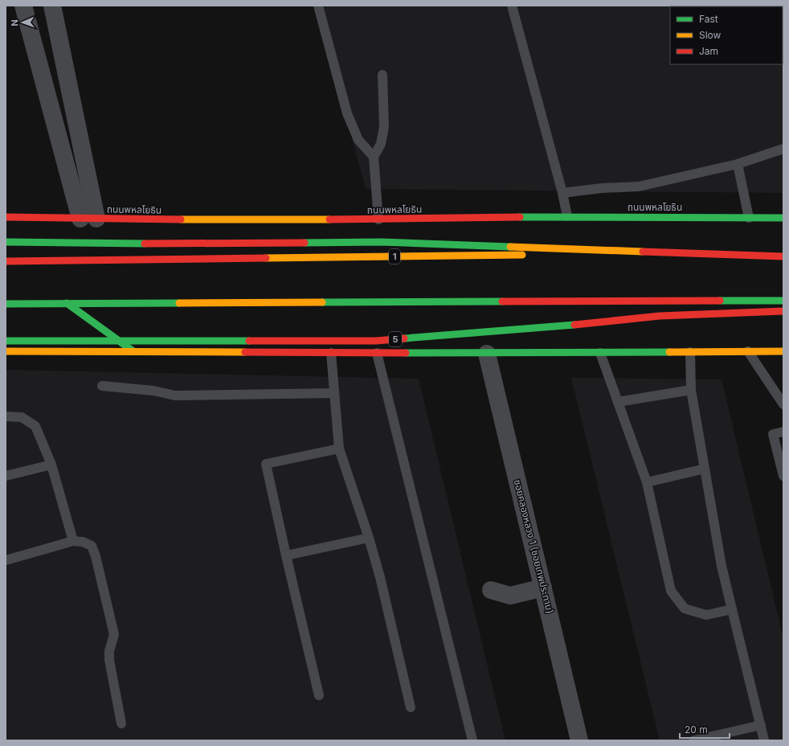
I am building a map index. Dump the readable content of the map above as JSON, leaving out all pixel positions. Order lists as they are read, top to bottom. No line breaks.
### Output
{"streets":{"main road":["ถนนพหลโยธิน","1","5"],"street":["ซอยคลองหลวง 1 (ซอยเทพประทาน)"]},"legend":["Fast","Slow","Jam"],"scale_bar":"20 m","north":"left"}
